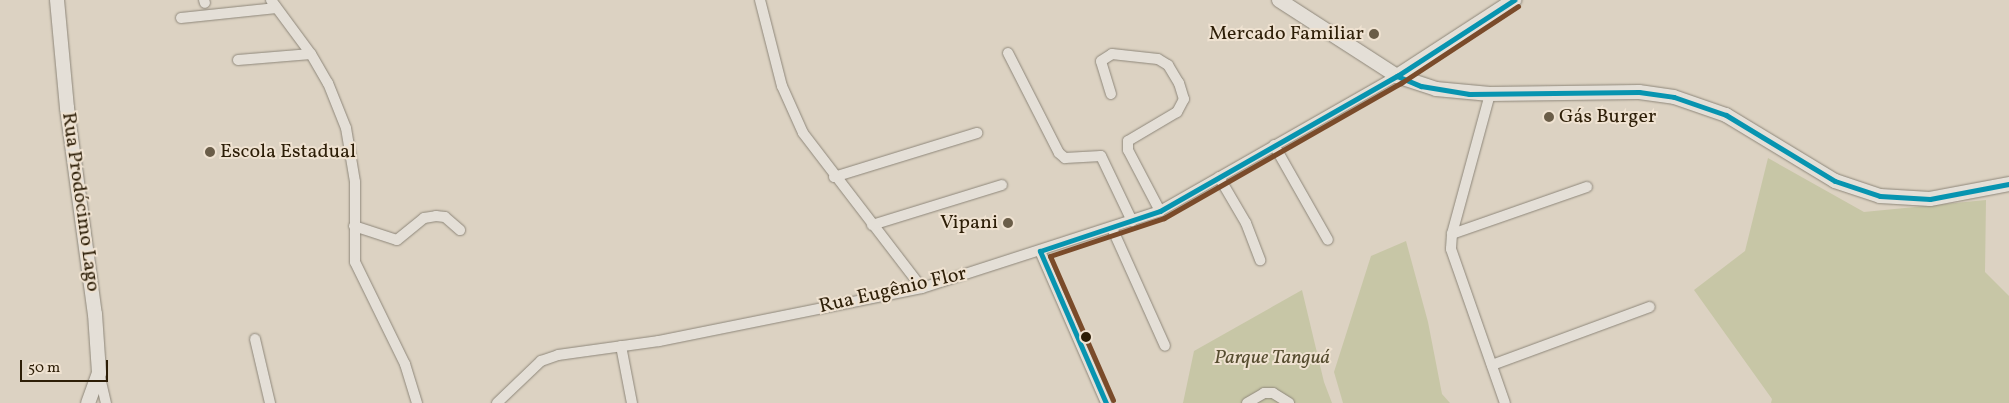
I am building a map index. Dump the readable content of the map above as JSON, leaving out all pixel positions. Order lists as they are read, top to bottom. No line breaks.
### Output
{"streets":{"main road":["Rua Prodócimo Lago","Rua Eugênio Flor"]},"parks":["Parque Tanguá"],"places":["Mercado Familiar","Gás Burger","Escola Estadual","Vipani"],"scale_bar":"50 m"}
